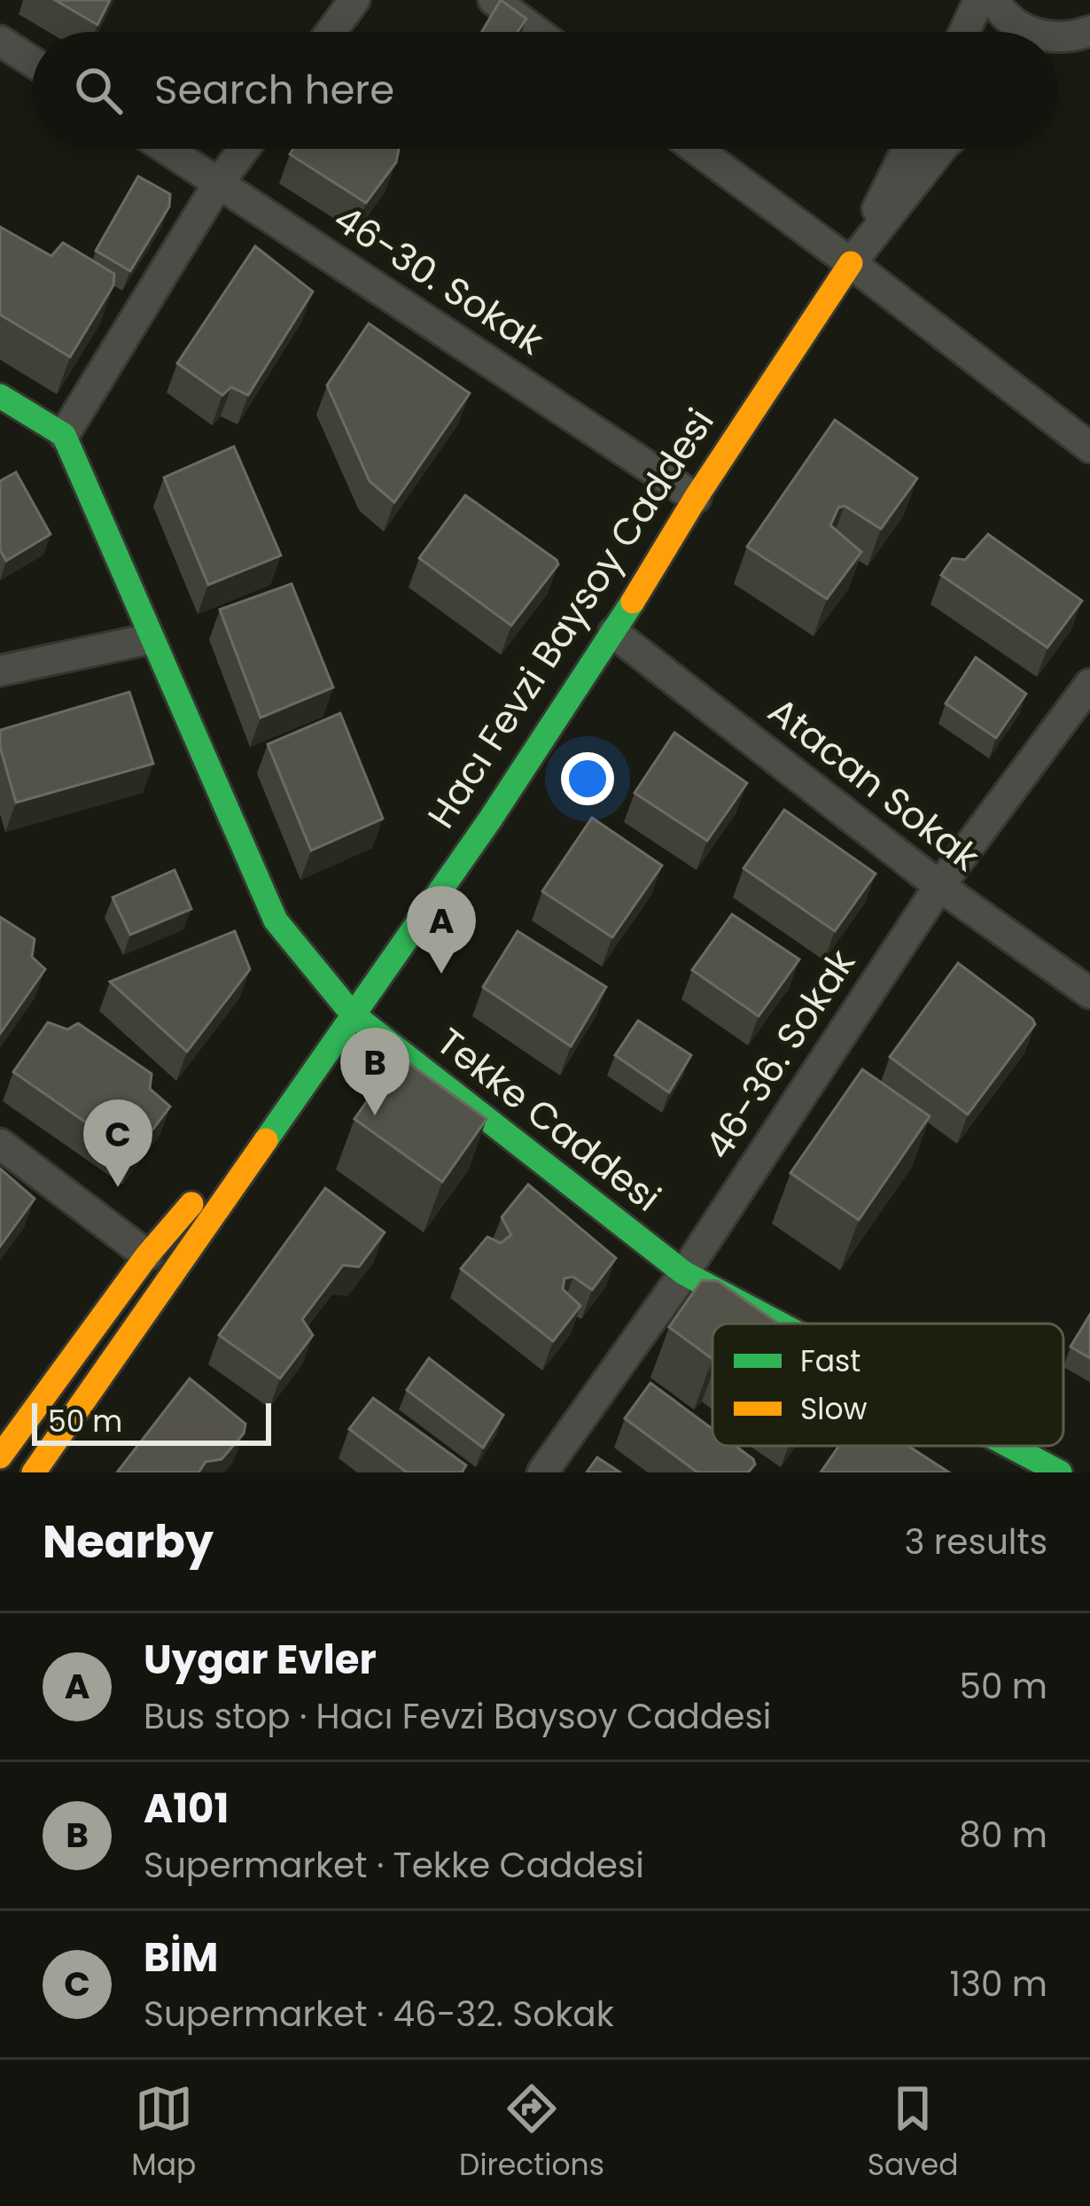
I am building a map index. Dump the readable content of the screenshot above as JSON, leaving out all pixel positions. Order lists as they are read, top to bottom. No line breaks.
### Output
{"streets":{"street":["46-30. Sokak","Hacı Fevzi Baysoy Caddesi","Atacan Sokak","46-36. Sokak","Tekke Caddesi"]},"crossings":[["46-30. Sokak","Hacı Fevzi Baysoy Caddesi"],["Hacı Fevzi Baysoy Caddesi","Atacan Sokak"],["Hacı Fevzi Baysoy Caddesi","Tekke Caddesi"],["Atacan Sokak","46-36. Sokak"],["46-36. Sokak","Tekke Caddesi"]],"legend":["Fast","Slow"],"scale_bar":"50 m","page":{"search":"Search here","pins":["A","B","C"],"scale":"50 m","heading":["Nearby","3 results"],"list":[{"mark":"A","name":"Uygar Evler","note":"Bus stop · Hacı Fevzi Baysoy Caddesi","value":"50 m"},{"mark":"B","name":"A101","note":"Supermarket · Tekke Caddesi","value":"80 m"},{"mark":"C","name":"BİM","note":"Supermarket · 46-32. Sokak","value":"130 m"}],"nav":["Map","Directions","Saved"]}}
